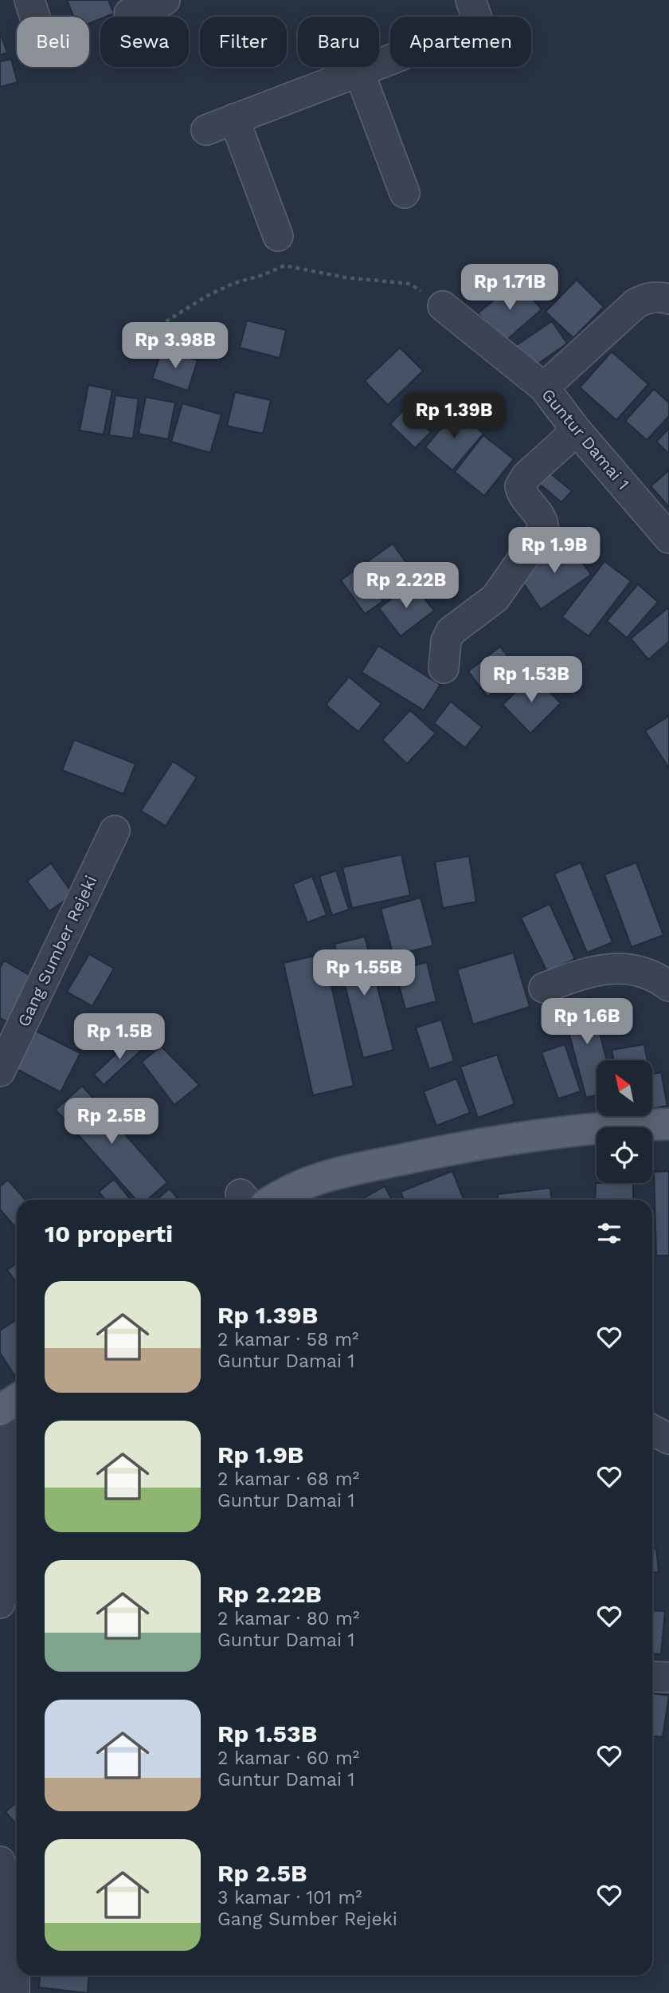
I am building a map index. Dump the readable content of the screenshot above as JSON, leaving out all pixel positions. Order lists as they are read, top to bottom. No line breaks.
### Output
{"streets":{"street":["Guntur Damai 1","Gang Sumber Rejeki"]},"north":"top left","page":{"chip":["Beli","Sewa","Filter","Baru","Apartemen"],"price":["Rp 1.71B","Rp 3.98B","Rp 1.39B","Rp 1.9B","Rp 2.22B","Rp 1.53B","Rp 1.55B","Rp 1.6B","Rp 1.5B","Rp 2.5B"],"heading":"10 properti","list":[{"name":"Rp 1.39B","note":"2 kamar · 58 m² · Guntur Damai 1"},{"name":"Rp 1.9B","note":"2 kamar · 68 m² · Guntur Damai 1"},{"name":"Rp 2.22B","note":"2 kamar · 80 m² · Guntur Damai 1"},{"name":"Rp 1.53B","note":"2 kamar · 60 m² · Guntur Damai 1"},{"name":"Rp 2.5B","note":"3 kamar · 101 m² · Gang Sumber Rejeki"}]}}
